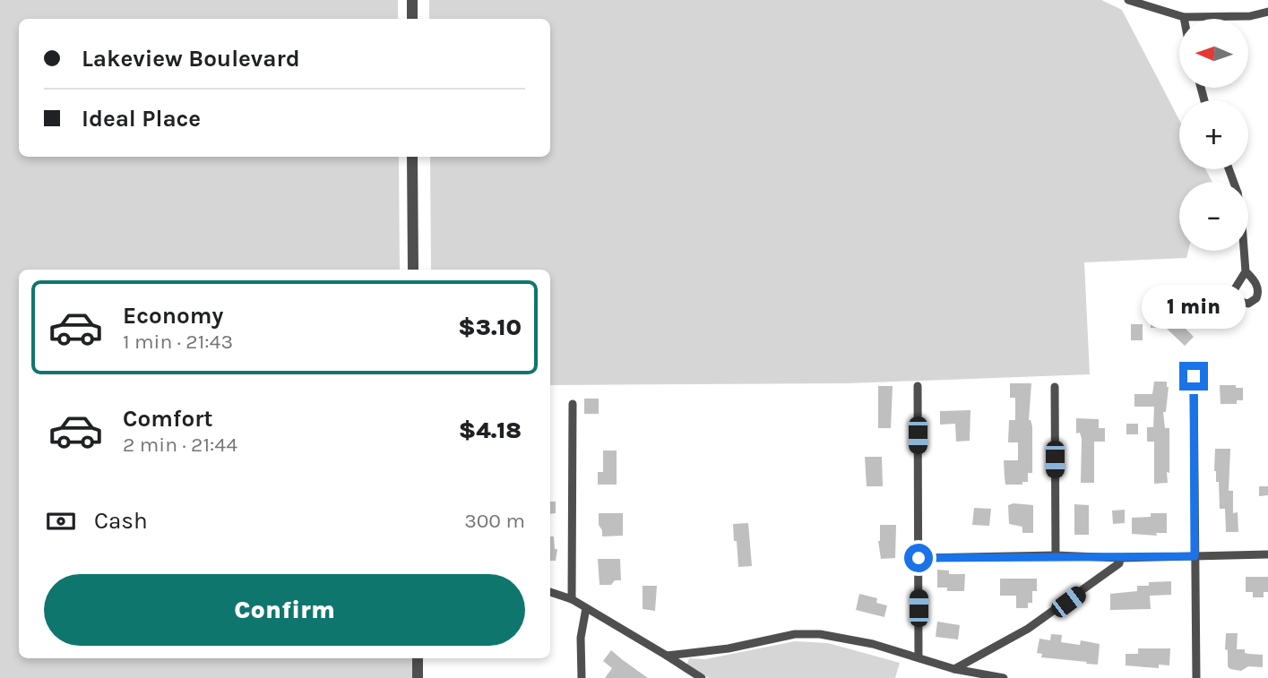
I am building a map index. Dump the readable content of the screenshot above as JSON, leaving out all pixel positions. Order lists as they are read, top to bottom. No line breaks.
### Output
{"north":"left","page":{"map_buttons":["+","−"],"banner":["Lakeview Boulevard","Ideal Place"],"list":[{"name":"Economy","note":"1 min · 21:43","value":"$3.10"},{"name":"Comfort","note":"2 min · 21:44","value":"$4.18"}],"bubble":"1 min","pay":["Cash","300 m"],"buttons":"Confirm"}}
